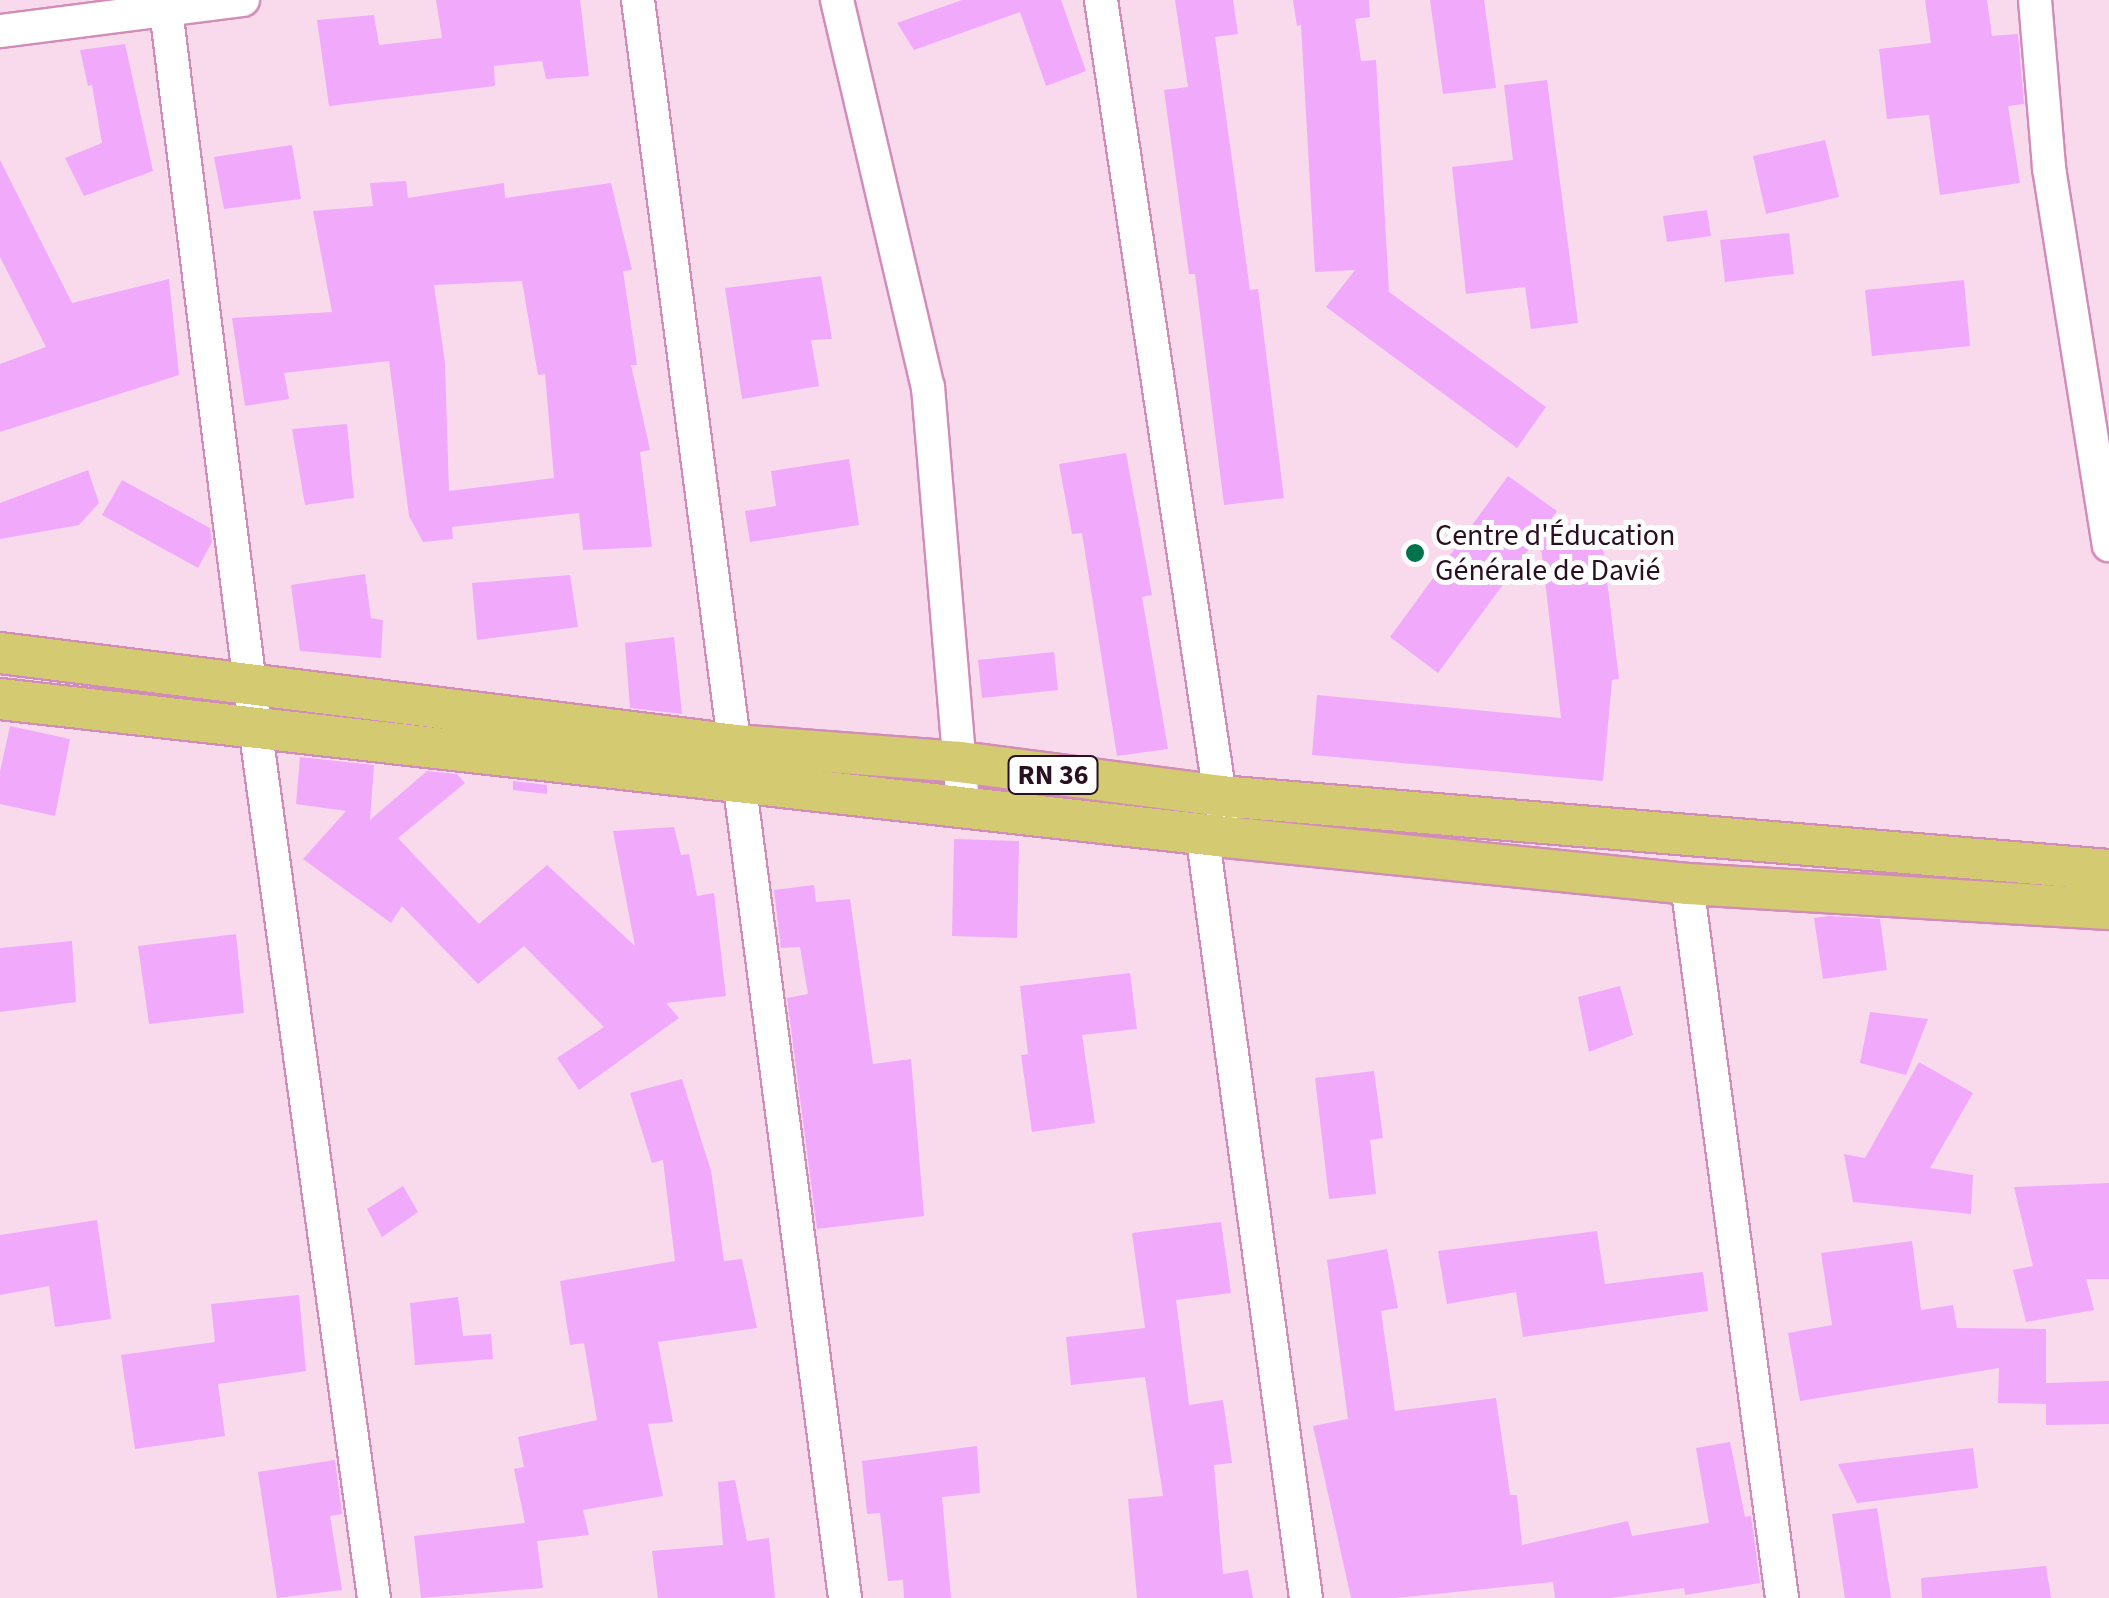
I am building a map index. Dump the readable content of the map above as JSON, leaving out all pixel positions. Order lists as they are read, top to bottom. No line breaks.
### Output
{"streets":{"main road":["RN 36"]},"places":["Centre d'Éducation Générale de Davié"]}
